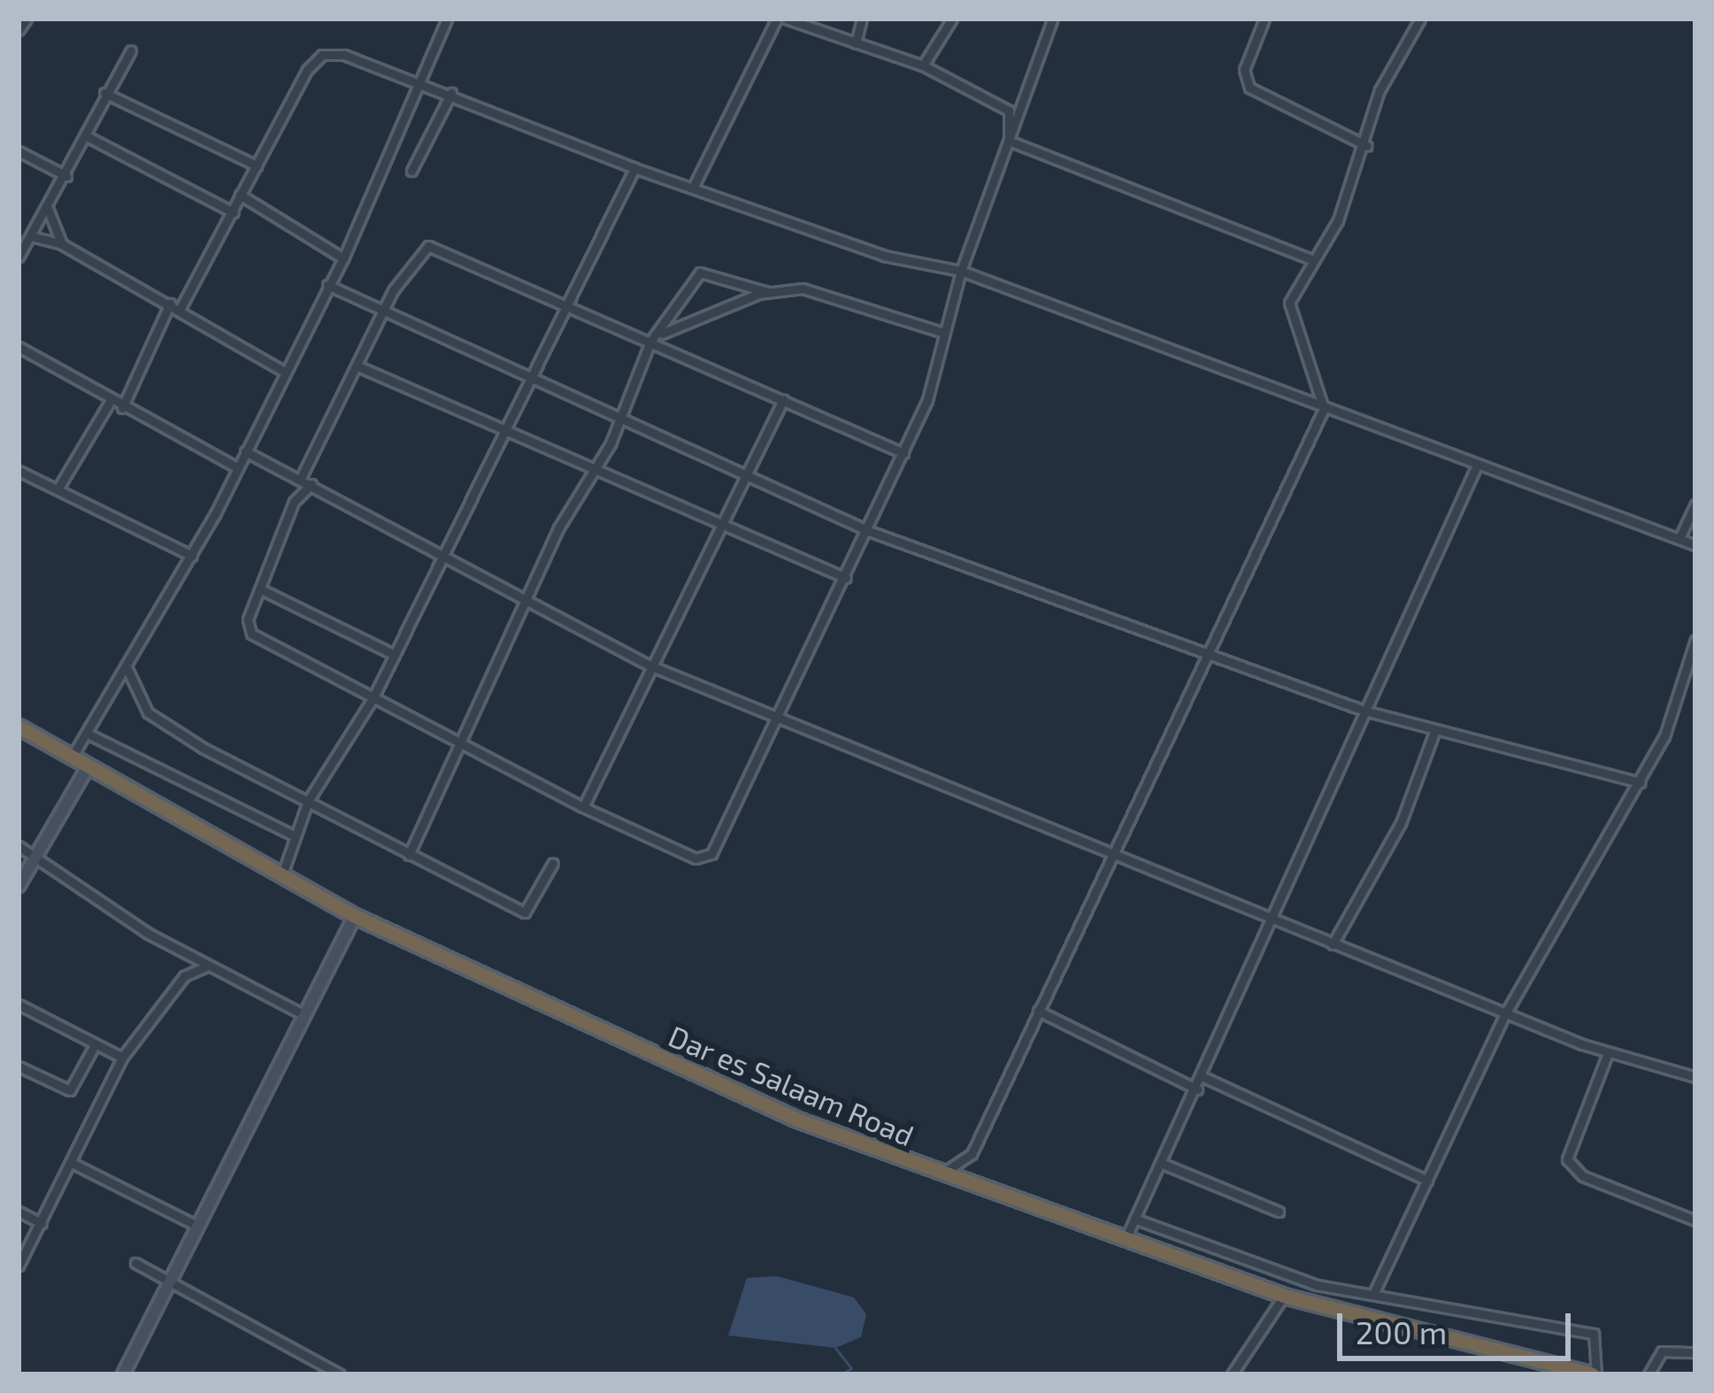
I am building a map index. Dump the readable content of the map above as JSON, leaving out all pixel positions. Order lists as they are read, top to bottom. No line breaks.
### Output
{"streets":{"highway":["Dar es Salaam Road"]},"scale_bar":"200 m"}
